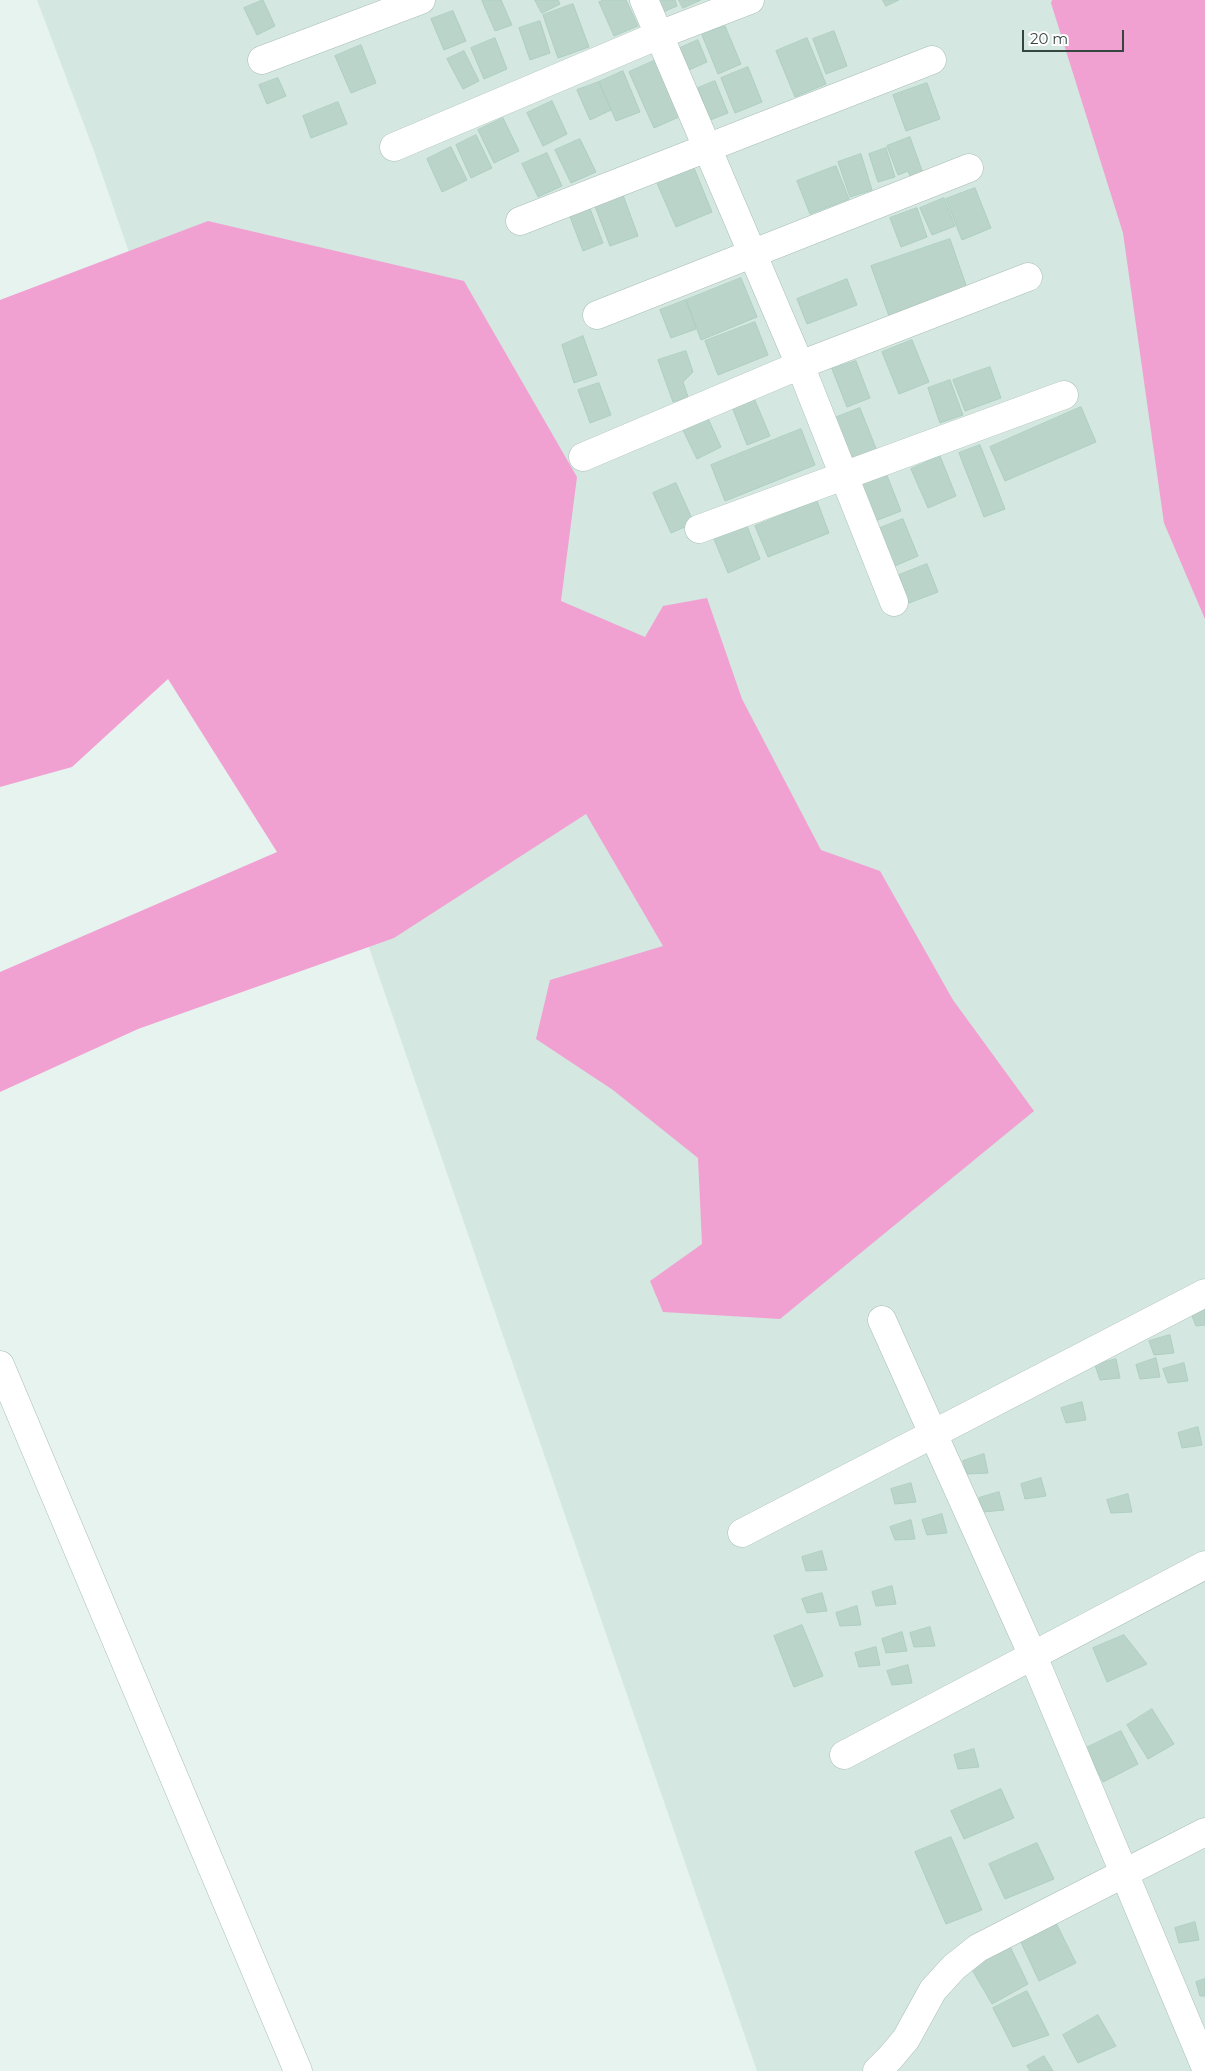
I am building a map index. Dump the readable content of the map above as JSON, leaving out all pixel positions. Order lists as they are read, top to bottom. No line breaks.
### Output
{"scale_bar":"20 m"}
